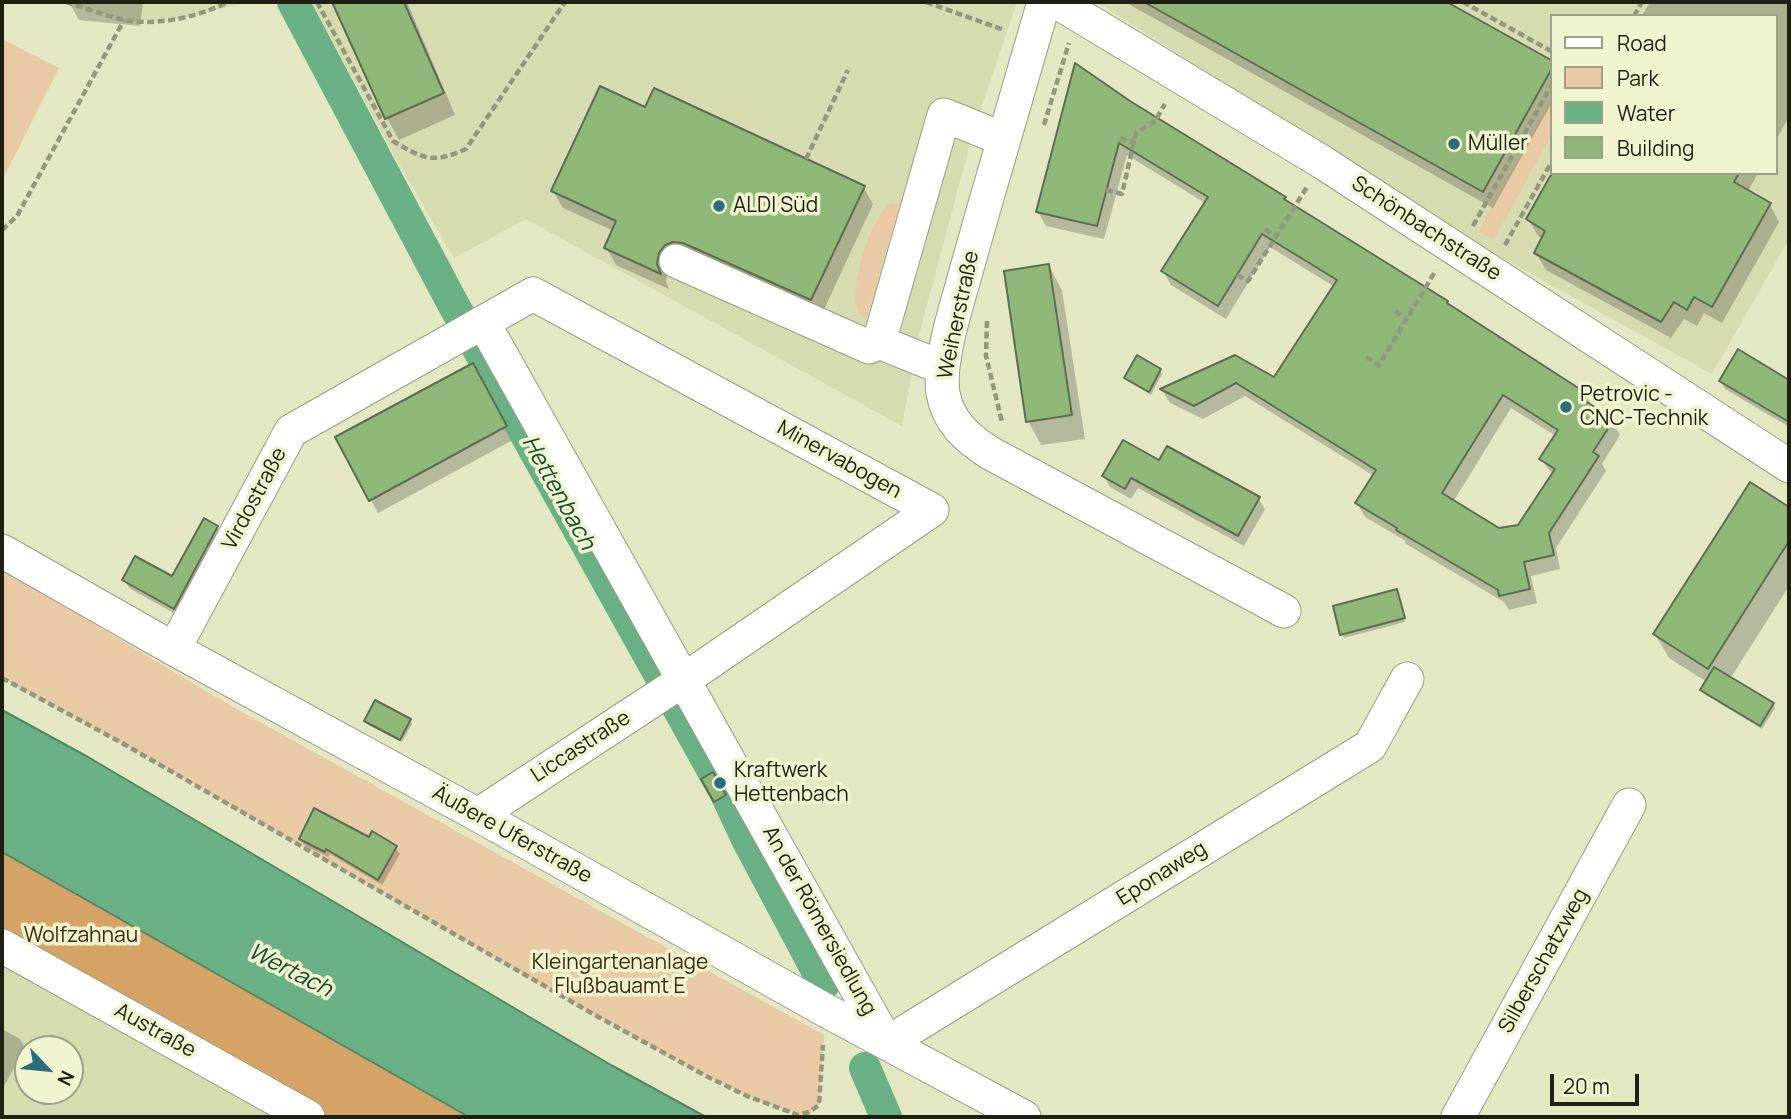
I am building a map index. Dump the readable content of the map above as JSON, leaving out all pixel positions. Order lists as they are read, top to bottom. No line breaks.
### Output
{"streets":{"street":["Schönbachstraße","Weiherstraße","Minervabogen","Virdostraße","Liccastraße","Äußere Uferstraße","Eponaweg","An der Römersiedlung","Silberschatzweg","Austraße"]},"crossings":[["Minervabogen","Virdostraße"],["Minervabogen","Liccastraße"],["Minervabogen","An der Römersiedlung"],["Virdostraße","Äußere Uferstraße"],["Virdostraße","An der Römersiedlung"],["Liccastraße","Äußere Uferstraße"],["Liccastraße","An der Römersiedlung"],["Äußere Uferstraße","Eponaweg"],["Äußere Uferstraße","An der Römersiedlung"],["Eponaweg","An der Römersiedlung"]],"water":["Hettenbach","Wertach"],"parks":["Wolfzahnau","Kleingartenanlage Flußbauamt E"],"places":["Müller","ALDI Süd","Petrovic - CNC-Technik","Kraftwerk Hettenbach"],"legend":["Road","Park","Water","Building"],"scale_bar":"20 m","north":"bottom right"}
